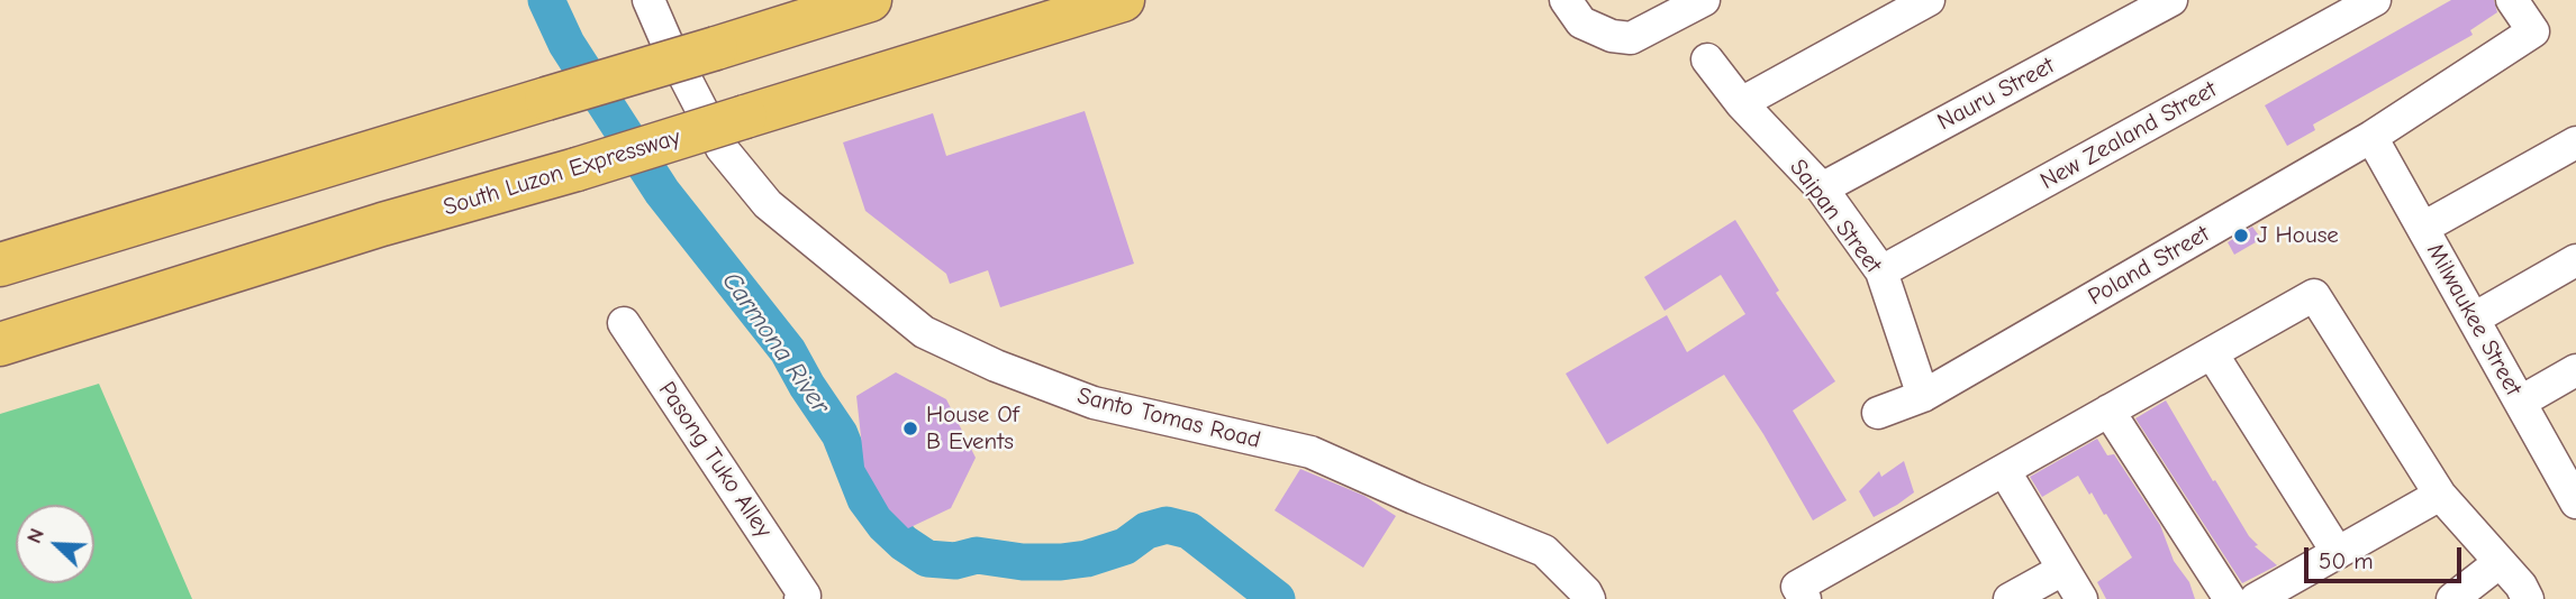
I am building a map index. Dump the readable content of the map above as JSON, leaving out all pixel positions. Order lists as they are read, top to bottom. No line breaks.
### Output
{"streets":{"highway":["South Luzon Expressway"],"street":["Nauru Street","New Zealand Street","Saipan Street","Poland Street","Milwaukee Street","Santo Tomas Road","Pasong Tuko Alley"]},"crossings":[["Nauru Street","Saipan Street"],["New Zealand Street","Saipan Street"],["Saipan Street","Poland Street"],["Poland Street","Milwaukee Street"]],"water":["Carmona River"],"places":["J House","House Of B Events"],"scale_bar":"50 m","north":"top left"}
